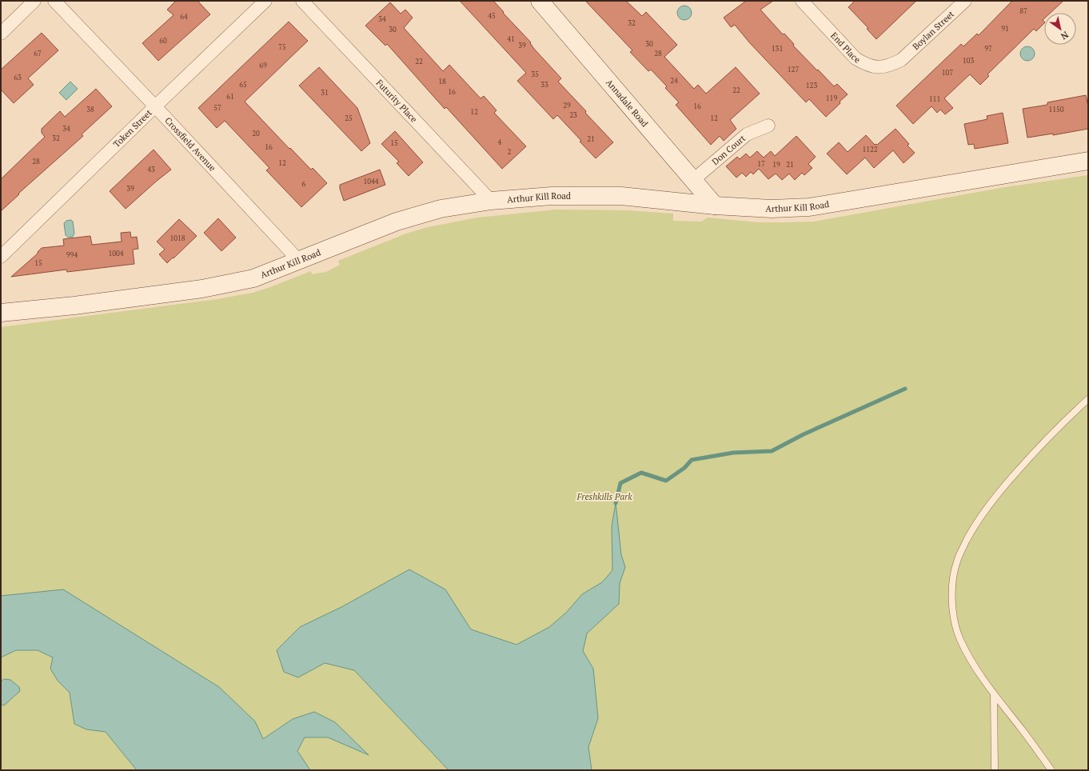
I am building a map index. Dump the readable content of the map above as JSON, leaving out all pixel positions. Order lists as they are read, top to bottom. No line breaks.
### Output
{"streets":{"street":["Boylan Street","End Place","Futurity Place","Annadale Road","Token Street","Crossfield Avenue","Don Court","Arthur Kill Road"]},"crossings":[["Boylan Street","End Place"],["Futurity Place","Arthur Kill Road"],["Annadale Road","Don Court"],["Annadale Road","Arthur Kill Road"],["Token Street","Crossfield Avenue"],["Crossfield Avenue","Arthur Kill Road"]],"parks":["Freshkills Park"],"house_numbers":["87","45","64","34","32","91","30","41","60","30","39","75","131","97","67","28","103","22","69","127","107","35","63","24","18","65","33","123","22","16","31","61","119","111","29","16","57","38","1150","12","23","25","12","34","20","32","21","4","15","16","1122","2","28","12","17","19","21","43","1044","6","39","1018","1004","994","15"],"north":"bottom right"}
